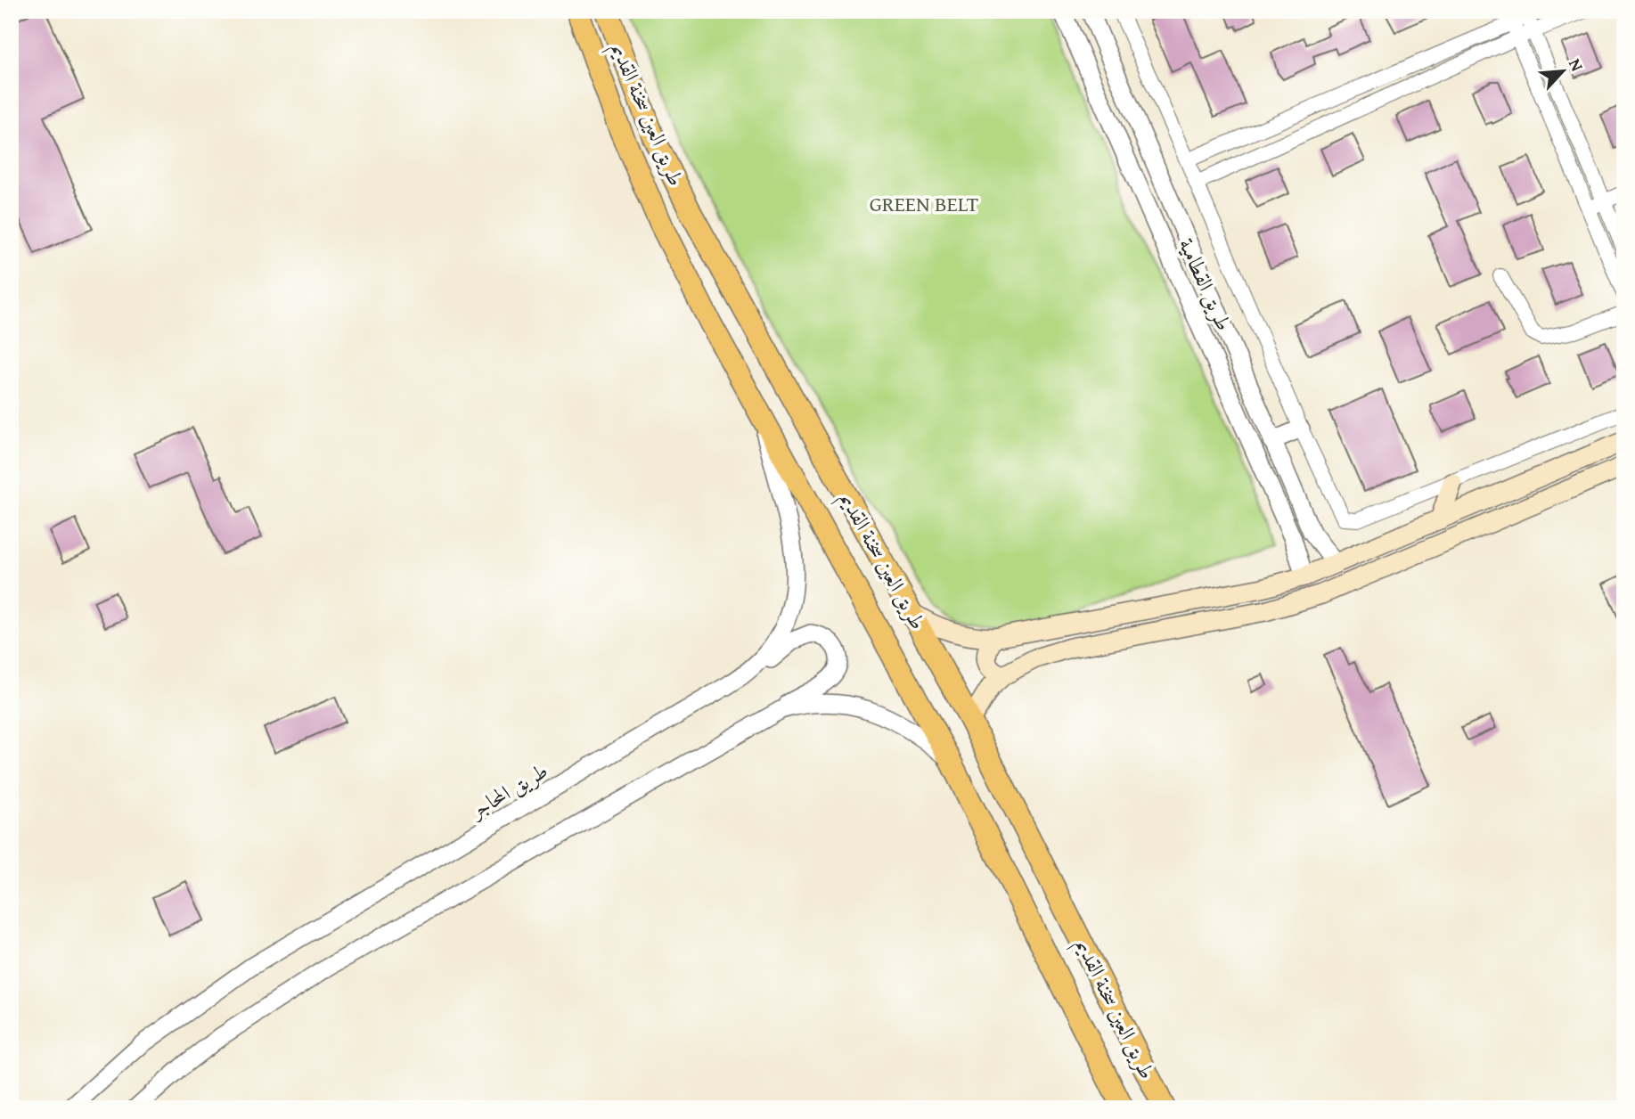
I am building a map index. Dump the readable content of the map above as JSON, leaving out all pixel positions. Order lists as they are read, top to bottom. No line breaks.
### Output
{"streets":{"main road":["طريق العين سخنة القديم"],"street":["طريق القطامية","طريق المحاجر"]},"crossings":[["طريق العين سخنة القديم","طريق المحاجر"]],"parks":["GREEN BELT"],"north":"top right"}
